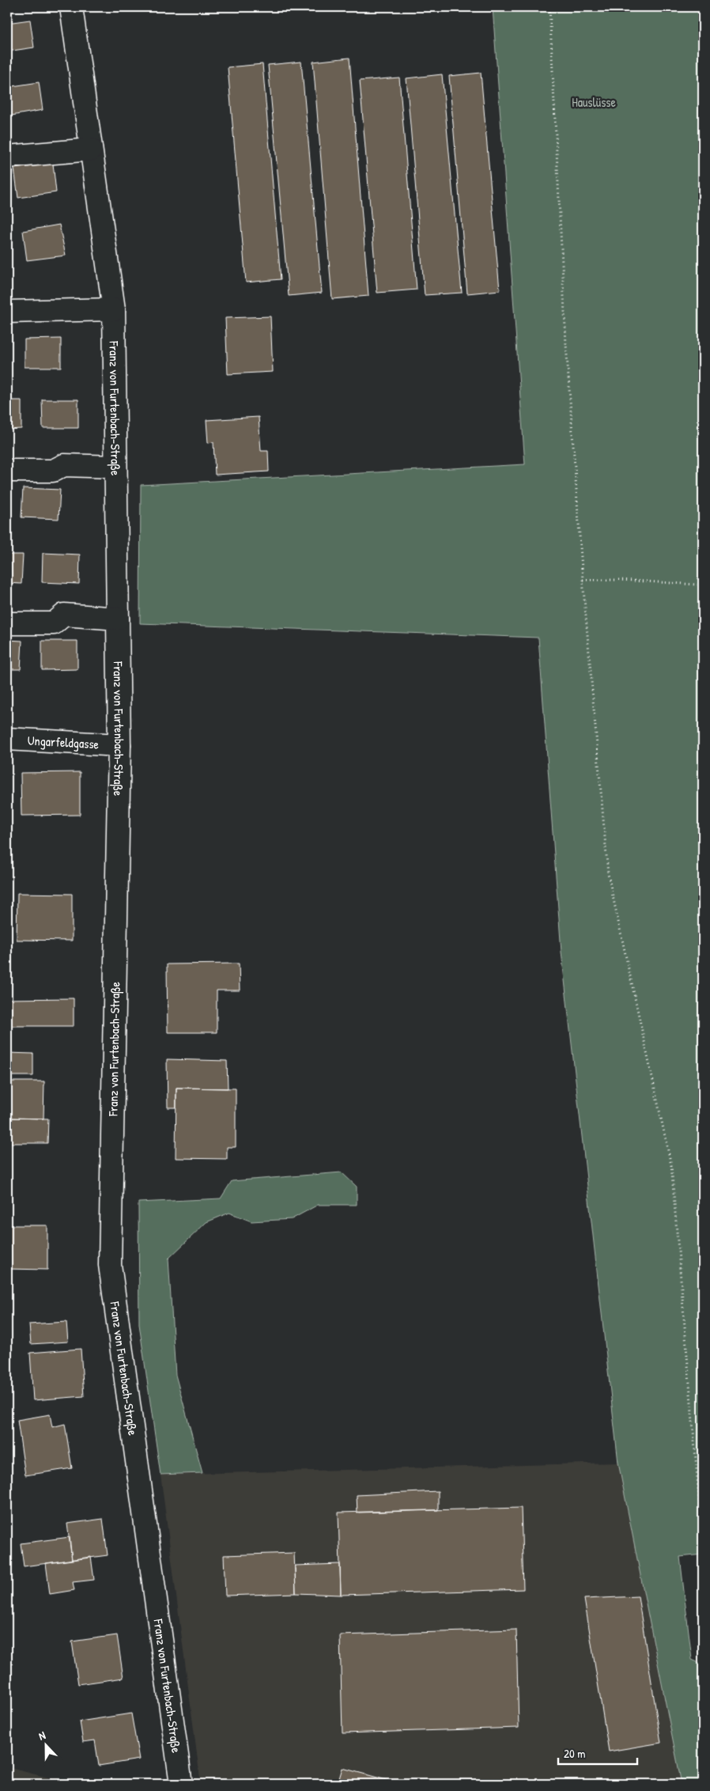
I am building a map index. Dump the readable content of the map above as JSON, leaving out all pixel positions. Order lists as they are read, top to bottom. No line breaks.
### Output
{"streets":{"street":["Franz von Furtenbach-Straße","Ungarfeldgasse"]},"crossings":[["Franz von Furtenbach-Straße","Ungarfeldgasse"]],"parks":["Hauslüsse"],"scale_bar":"20 m","north":"top"}
